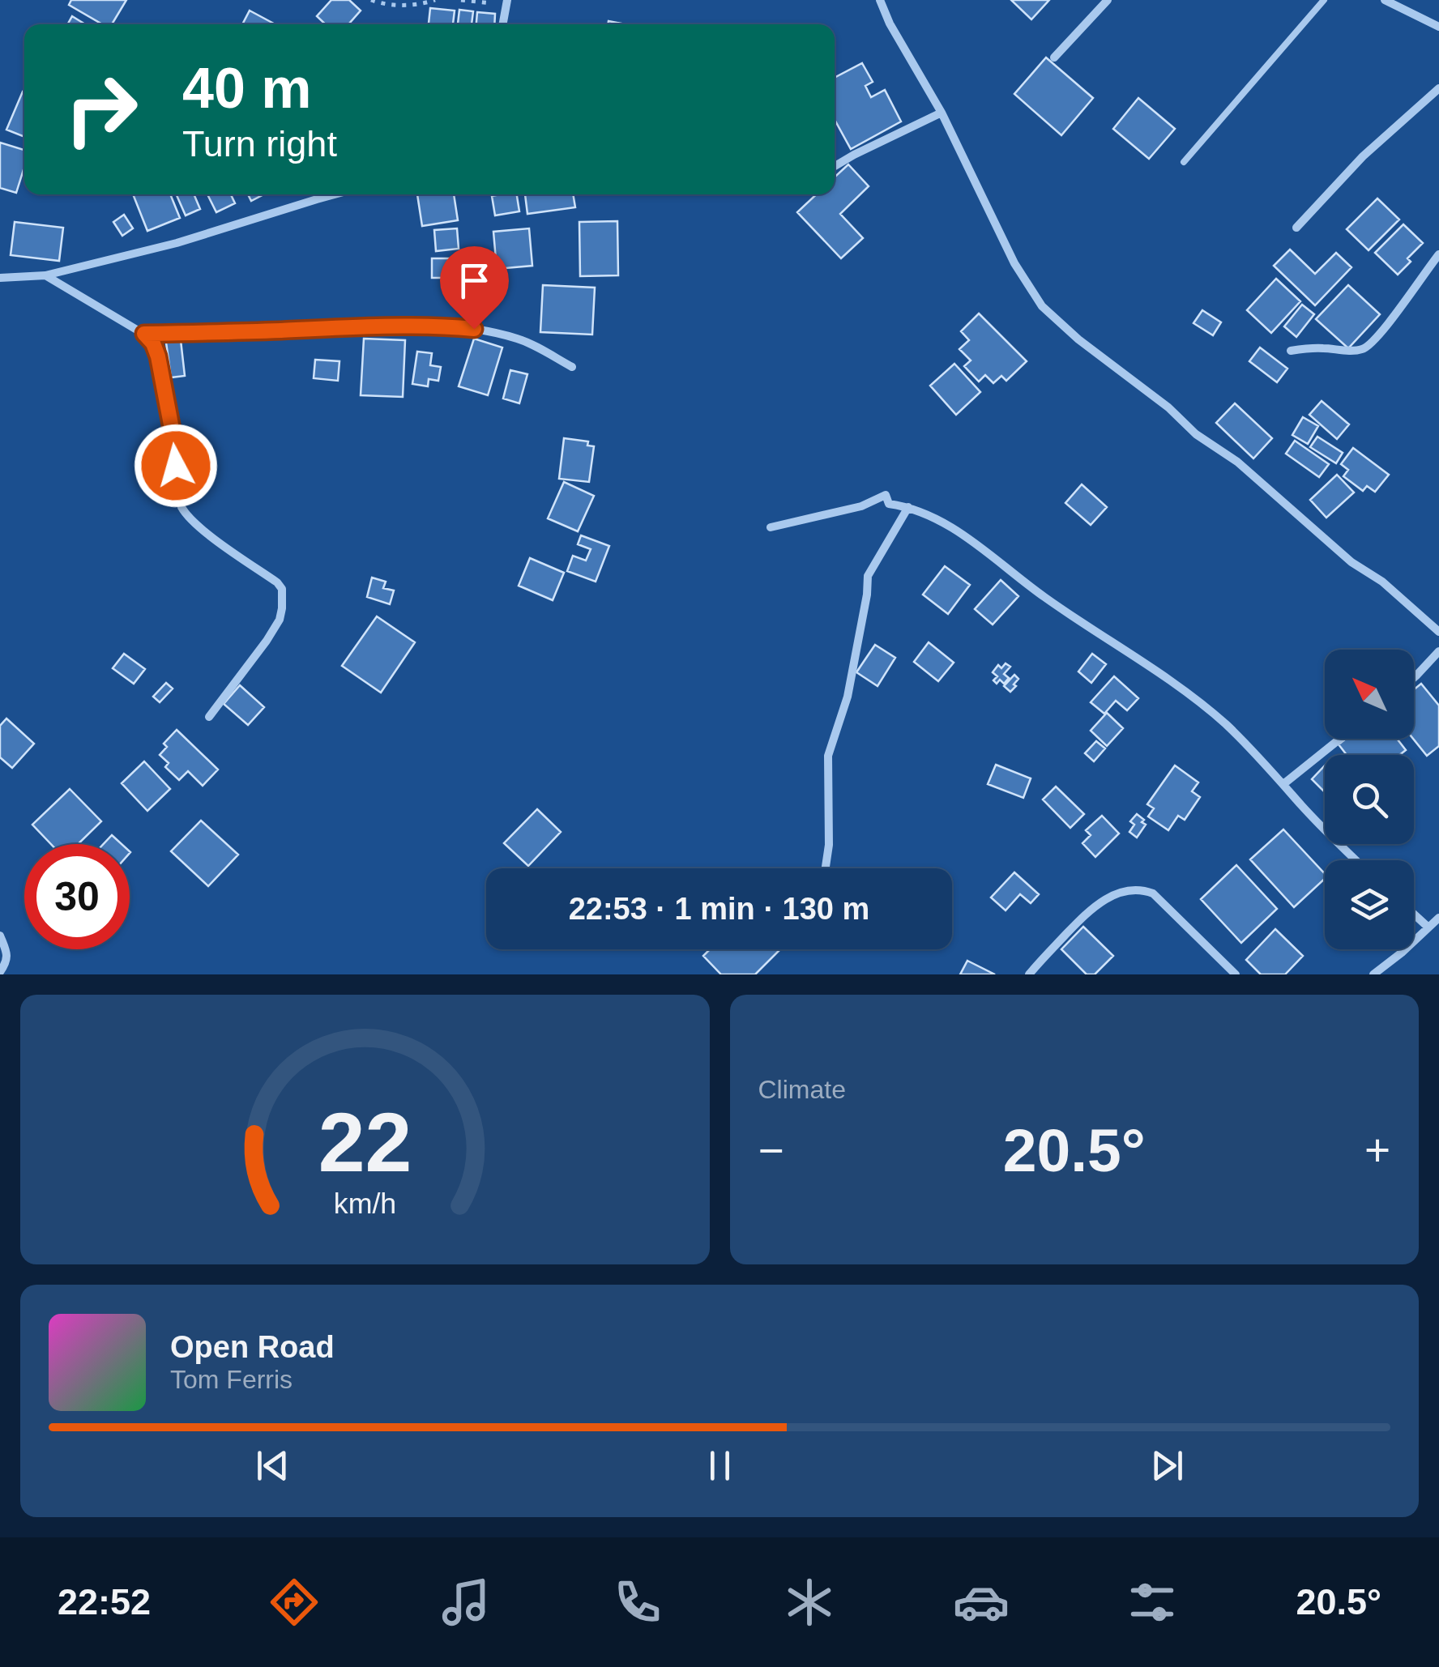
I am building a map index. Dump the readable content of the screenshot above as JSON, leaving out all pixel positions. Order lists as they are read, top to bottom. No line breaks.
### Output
{"north":"top left","page":{"turn":["40 m","Turn right"],"limit":"30","trip":"22:53 · 1 min · 130 m","tile":"Climate","heat":["−","20.5°","+"],"song":["Open Road","Tom Ferris"],"tabs":["22:52","20.5°"],"gauge":["22","km/h"]}}
